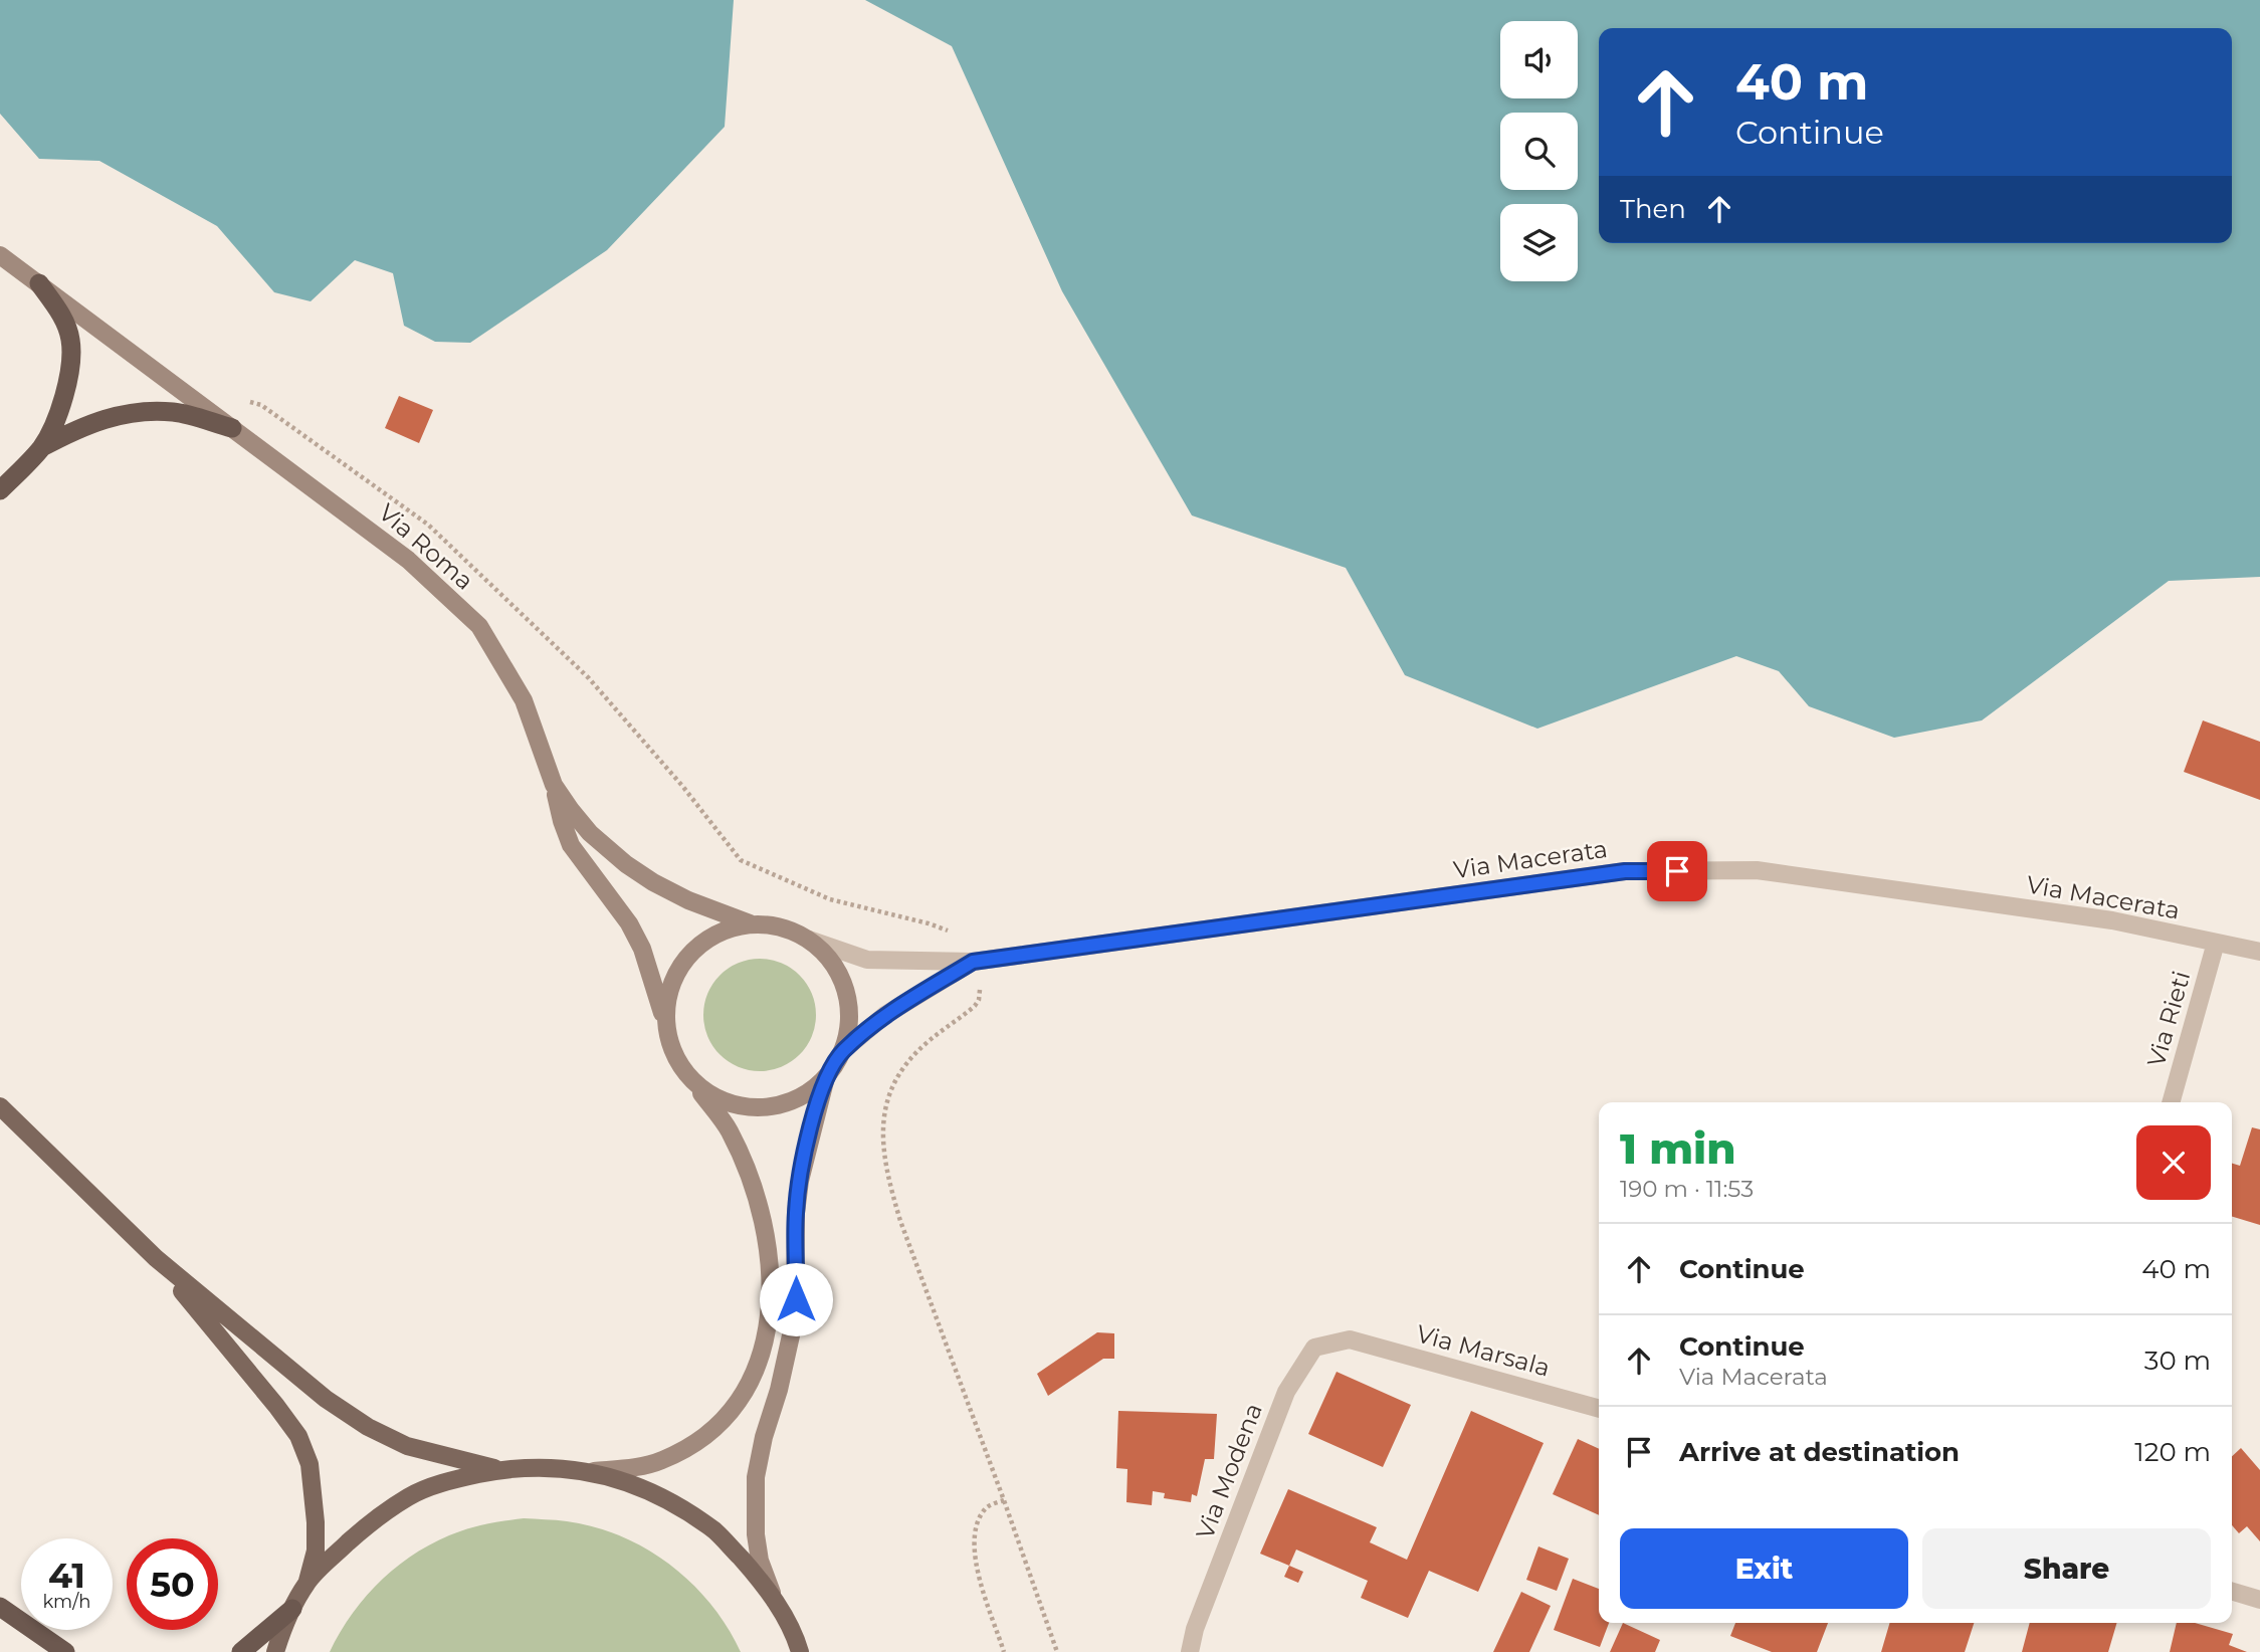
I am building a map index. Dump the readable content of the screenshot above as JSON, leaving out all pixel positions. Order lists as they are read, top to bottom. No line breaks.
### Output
{"streets":{"main road":["Via Roma"],"street":["Via Macerata","Via Rieti","Via Marsala","Via Modena"]},"crossings":[["Via Roma","Via Macerata"],["Via Macerata","Via Rieti"],["Via Marsala","Via Modena"]],"page":{"turn":["40 m","Continue"],"then":"Then","heading":["1 min","190 m · 11:53"],"list":[{"name":"Continue","value":"40 m"},{"name":"Continue","note":"Via Macerata","value":"30 m"},{"name":"Arrive at destination","value":"120 m"}],"buttons":["Exit","Share"],"speed":"41 km/h","limit":"50"}}
